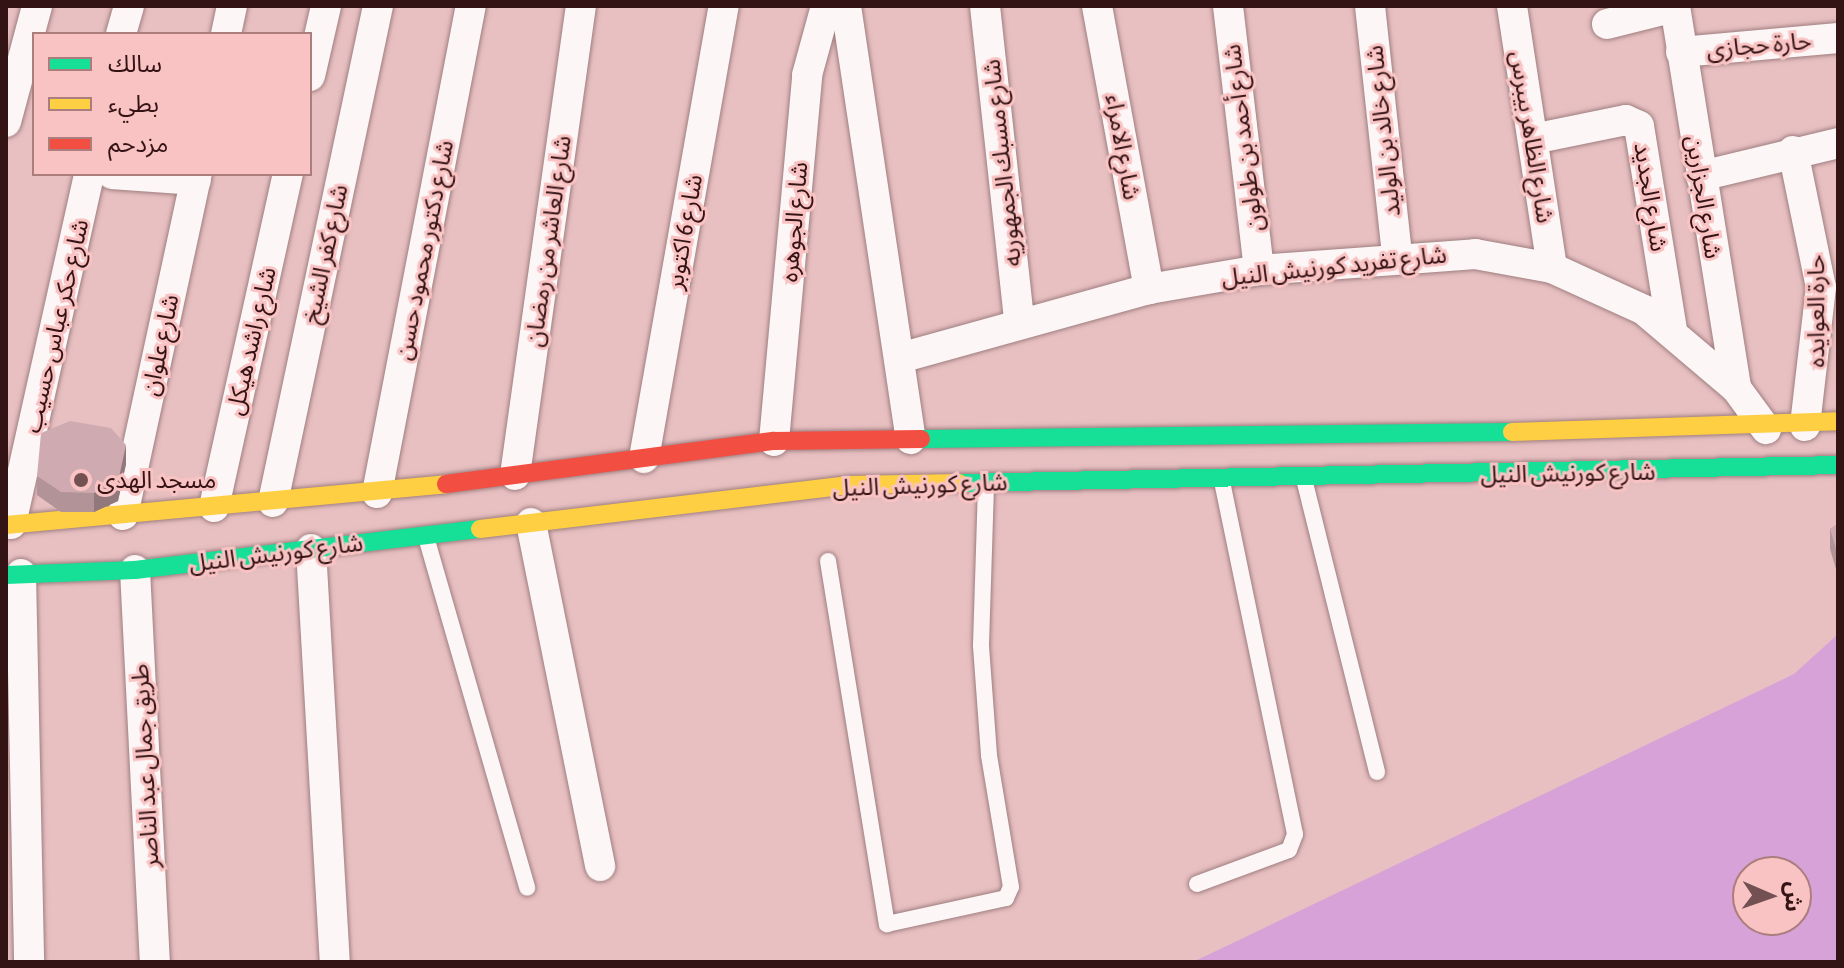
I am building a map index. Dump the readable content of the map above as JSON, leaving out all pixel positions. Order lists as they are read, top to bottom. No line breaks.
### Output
{"streets":{"main road":["شارع كورنيش النيل"],"street":["حارة حجازى","شارع خالد بن الوليد","شارع الظاهر بيبرس","شارع أحمد بن طولون","شارع الامراء","شارع مسبك الجمهوريه","شارع الجديد","شارع الجزارين","شارع الجوهره","شارع 6 اكتوبر","شارع العاشر من رمضان","شارع دكتور محمود حسن","شارع كفر الشيخ","شارع تفريد كورنيش النيل","حارة العوايده","شارع حكر عباس حسيب","شارع راشد هيكل","شارع علوان","طريق جمال عبد الناصر"]},"crossings":[["حارة حجازى","شارع الجزارين"],["شارع خالد بن الوليد","شارع تفريد كورنيش النيل"],["شارع الظاهر بيبرس","شارع الجديد"],["شارع الظاهر بيبرس","شارع تفريد كورنيش النيل"],["شارع أحمد بن طولون","شارع تفريد كورنيش النيل"],["شارع الامراء","شارع تفريد كورنيش النيل"],["شارع مسبك الجمهوريه","شارع تفريد كورنيش النيل"],["شارع الجديد","شارع تفريد كورنيش النيل"],["شارع الجزارين","شارع تفريد كورنيش النيل"],["شارع الجوهره","شارع كورنيش النيل"],["شارع 6 اكتوبر","شارع كورنيش النيل"],["شارع العاشر من رمضان","شارع كورنيش النيل"],["شارع دكتور محمود حسن","شارع كورنيش النيل"],["شارع كفر الشيخ","شارع كورنيش النيل"],["شارع تفريد كورنيش النيل","شارع كورنيش النيل"],["حارة العوايده","شارع كورنيش النيل"],["شارع حكر عباس حسيب","شارع كورنيش النيل"],["شارع راشد هيكل","شارع كورنيش النيل"],["شارع علوان","شارع كورنيش النيل"],["شارع كورنيش النيل","طريق جمال عبد الناصر"]],"places":["مسجد الهدى"],"legend":["سالك","بطيء","مزدحم"],"north":"right"}
